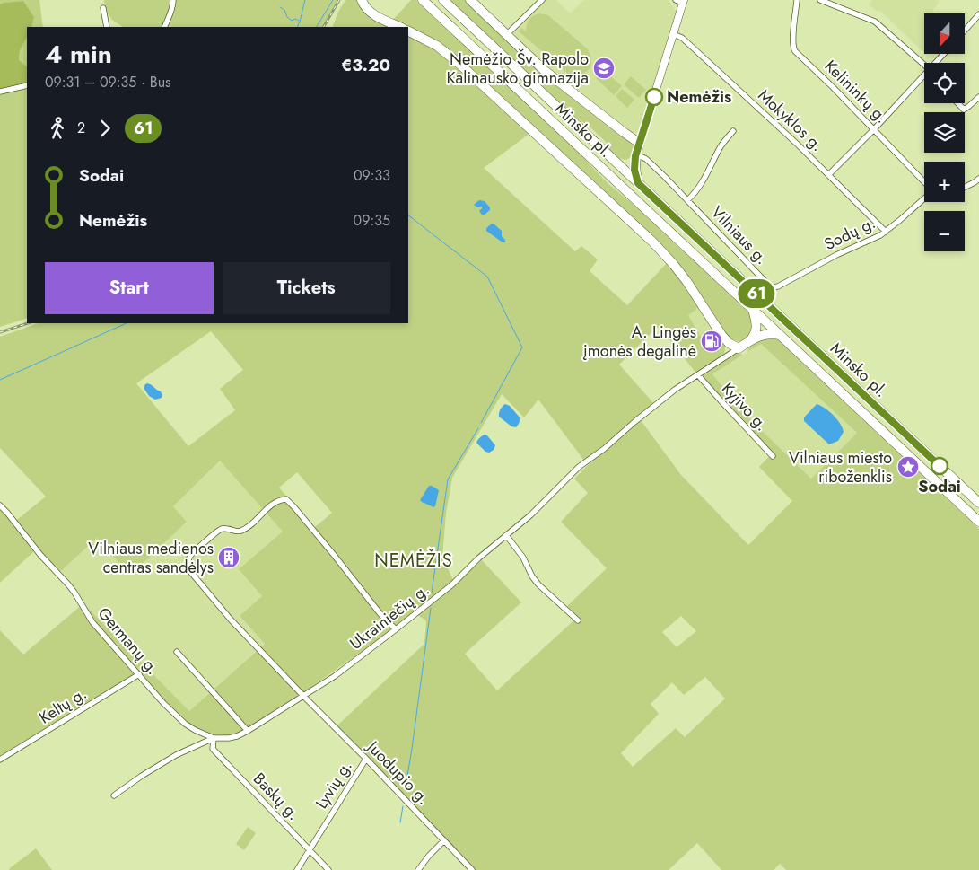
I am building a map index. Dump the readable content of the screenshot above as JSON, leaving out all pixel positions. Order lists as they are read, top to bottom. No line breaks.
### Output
{"streets":{"highway":["Minsko pl."],"street":["Kelininkų g.","Mokyklos g.","Sodų g.","Vilniaus g.","Kyjivo g.","Ukrainiečių g.","Germanų g.","Keltų g.","Juodupio g.","Lyvių g.","Baskų g."]},"crossings":[["Mokyklos g.","Sodų g."],["Sodų g.","Vilniaus g."],["Kyjivo g.","Ukrainiečių g."],["Ukrainiečių g.","Germanų g."],["Ukrainiečių g.","Juodupio g."],["Ukrainiečių g.","Baskų g."],["Germanų g.","Keltų g."],["Germanų g.","Baskų g."],["Juodupio g.","Lyvių g."],["Lyvių g.","Baskų g."]],"districts":["NEMĖŽIS"],"places":{"school or university":["Nemėžio Šv. Rapolo Kalinausko gimnazija"],"other":["Nemėžis","Sodai"],"fuel station":["A. Lingės įmonės degalinė"],"place":["Vilniaus miesto riboženklis"],"building":["Vilniaus medienos centras sandėlys"]},"lines":["bus line 61"],"north":"bottom","page":{"on_map":"61","map_buttons":["+","−"],"heading":["4 min","09:31 – 09:35 · Bus","€3.20"],"legs":["2","61"],"list":[{"name":"Sodai","value":"09:33"},{"name":"Nemėžis","value":"09:35"}],"buttons":["Start","Tickets"]}}
